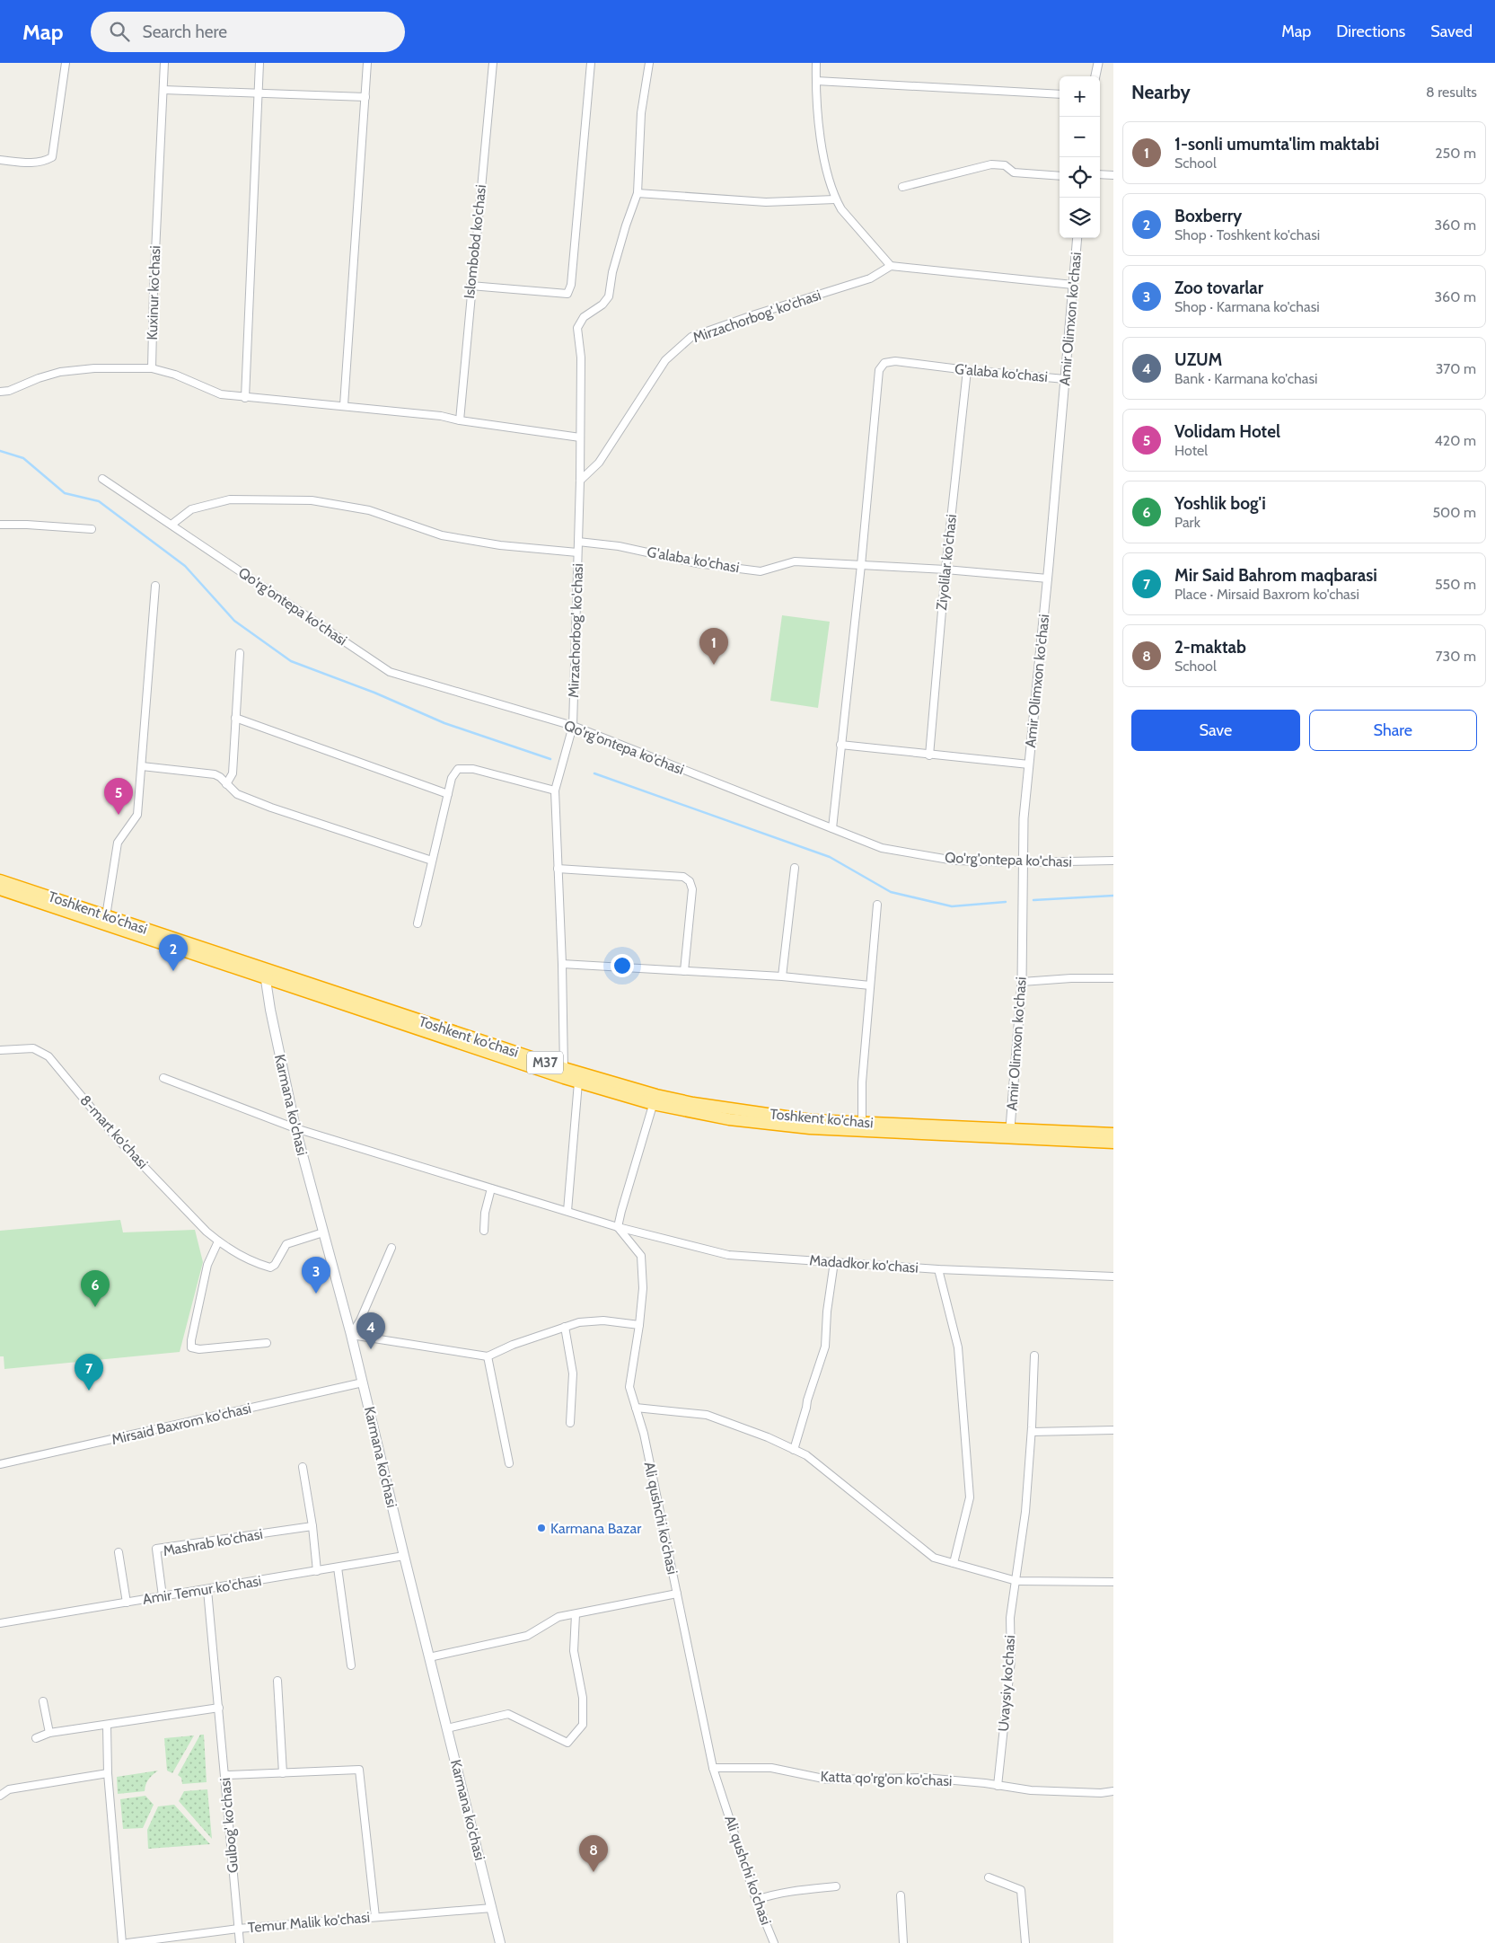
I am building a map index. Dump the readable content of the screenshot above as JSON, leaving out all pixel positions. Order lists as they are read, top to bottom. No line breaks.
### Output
{"streets":{"highway":["Toshkent ko'chasi","M37"],"main road":["Karmana ko'chasi"],"street":["Islombobd ko'chasi","Kuxinur ko'chasi","Mirzachorbog' ko'chasi","Amir Olimxon ko'chasi","G'alaba ko'chasi","Ziyolilar ko'chasi","Qo'rg'ontepa ko'chasi","8-mart ko'chasi","Madadkor ko'chasi","Mirsaid Baxrom ko'chasi","Ali qushchi ko'chasi","Mashrab ko'chasi","Amir Temur ko'chasi","Uvaysiy ko'chasi","Katta qo'rg'on ko'chasi","Gulbog' ko'chasi","Temur Malik ko'chasi"]},"crossings":[["Mirzachorbog' ko'chasi","G'alaba ko'chasi"],["Mirzachorbog' ko'chasi","Qo'rg'ontepa ko'chasi"],["Mirzachorbog' ko'chasi","Toshkent ko'chasi"],["Amir Olimxon ko'chasi","G'alaba ko'chasi"],["Amir Olimxon ko'chasi","Qo'rg'ontepa ko'chasi"],["Amir Olimxon ko'chasi","Toshkent ko'chasi"],["G'alaba ko'chasi","Ziyolilar ko'chasi"],["Toshkent ko'chasi","Karmana ko'chasi"],["Karmana ko'chasi","8-mart ko'chasi"],["Karmana ko'chasi","Madadkor ko'chasi"],["Karmana ko'chasi","Mirsaid Baxrom ko'chasi"],["Karmana ko'chasi","Amir Temur ko'chasi"],["Karmana ko'chasi","Temur Malik ko'chasi"],["Madadkor ko'chasi","Ali qushchi ko'chasi"],["Ali qushchi ko'chasi","Katta qo'rg'on ko'chasi"],["Mashrab ko'chasi","Amir Temur ko'chasi"],["Amir Temur ko'chasi","Gulbog' ko'chasi"],["Uvaysiy ko'chasi","Katta qo'rg'on ko'chasi"],["Gulbog' ko'chasi","Temur Malik ko'chasi"]],"places":["Karmana Bazar"],"page":{"header":"Map","search":"Search here","nav":["Map","Directions","Saved"],"heading":["Nearby","8 results"],"map_buttons":["+","−"],"list":[{"mark":"1","name":"1-sonli umumta'lim maktabi","note":"School","value":"250 m"},{"mark":"2","name":"Boxberry","note":"Shop · Toshkent ko'chasi","value":"360 m"},{"mark":"3","name":"Zoo tovarlar","note":"Shop · Karmana ko'chasi","value":"360 m"},{"mark":"4","name":"UZUM","note":"Bank · Karmana ko'chasi","value":"370 m"},{"mark":"5","name":"Volidam Hotel","note":"Hotel","value":"420 m"},{"mark":"6","name":"Yoshlik bog'i","note":"Park","value":"500 m"},{"mark":"7","name":"Mir Said Bahrom maqbarasi","note":"Place · Mirsaid Baxrom ko'chasi","value":"550 m"},{"mark":"8","name":"2-maktab","note":"School","value":"730 m"}],"pins":["1","5","2","3","6","4","7","8"],"buttons":["Save","Share"]}}
